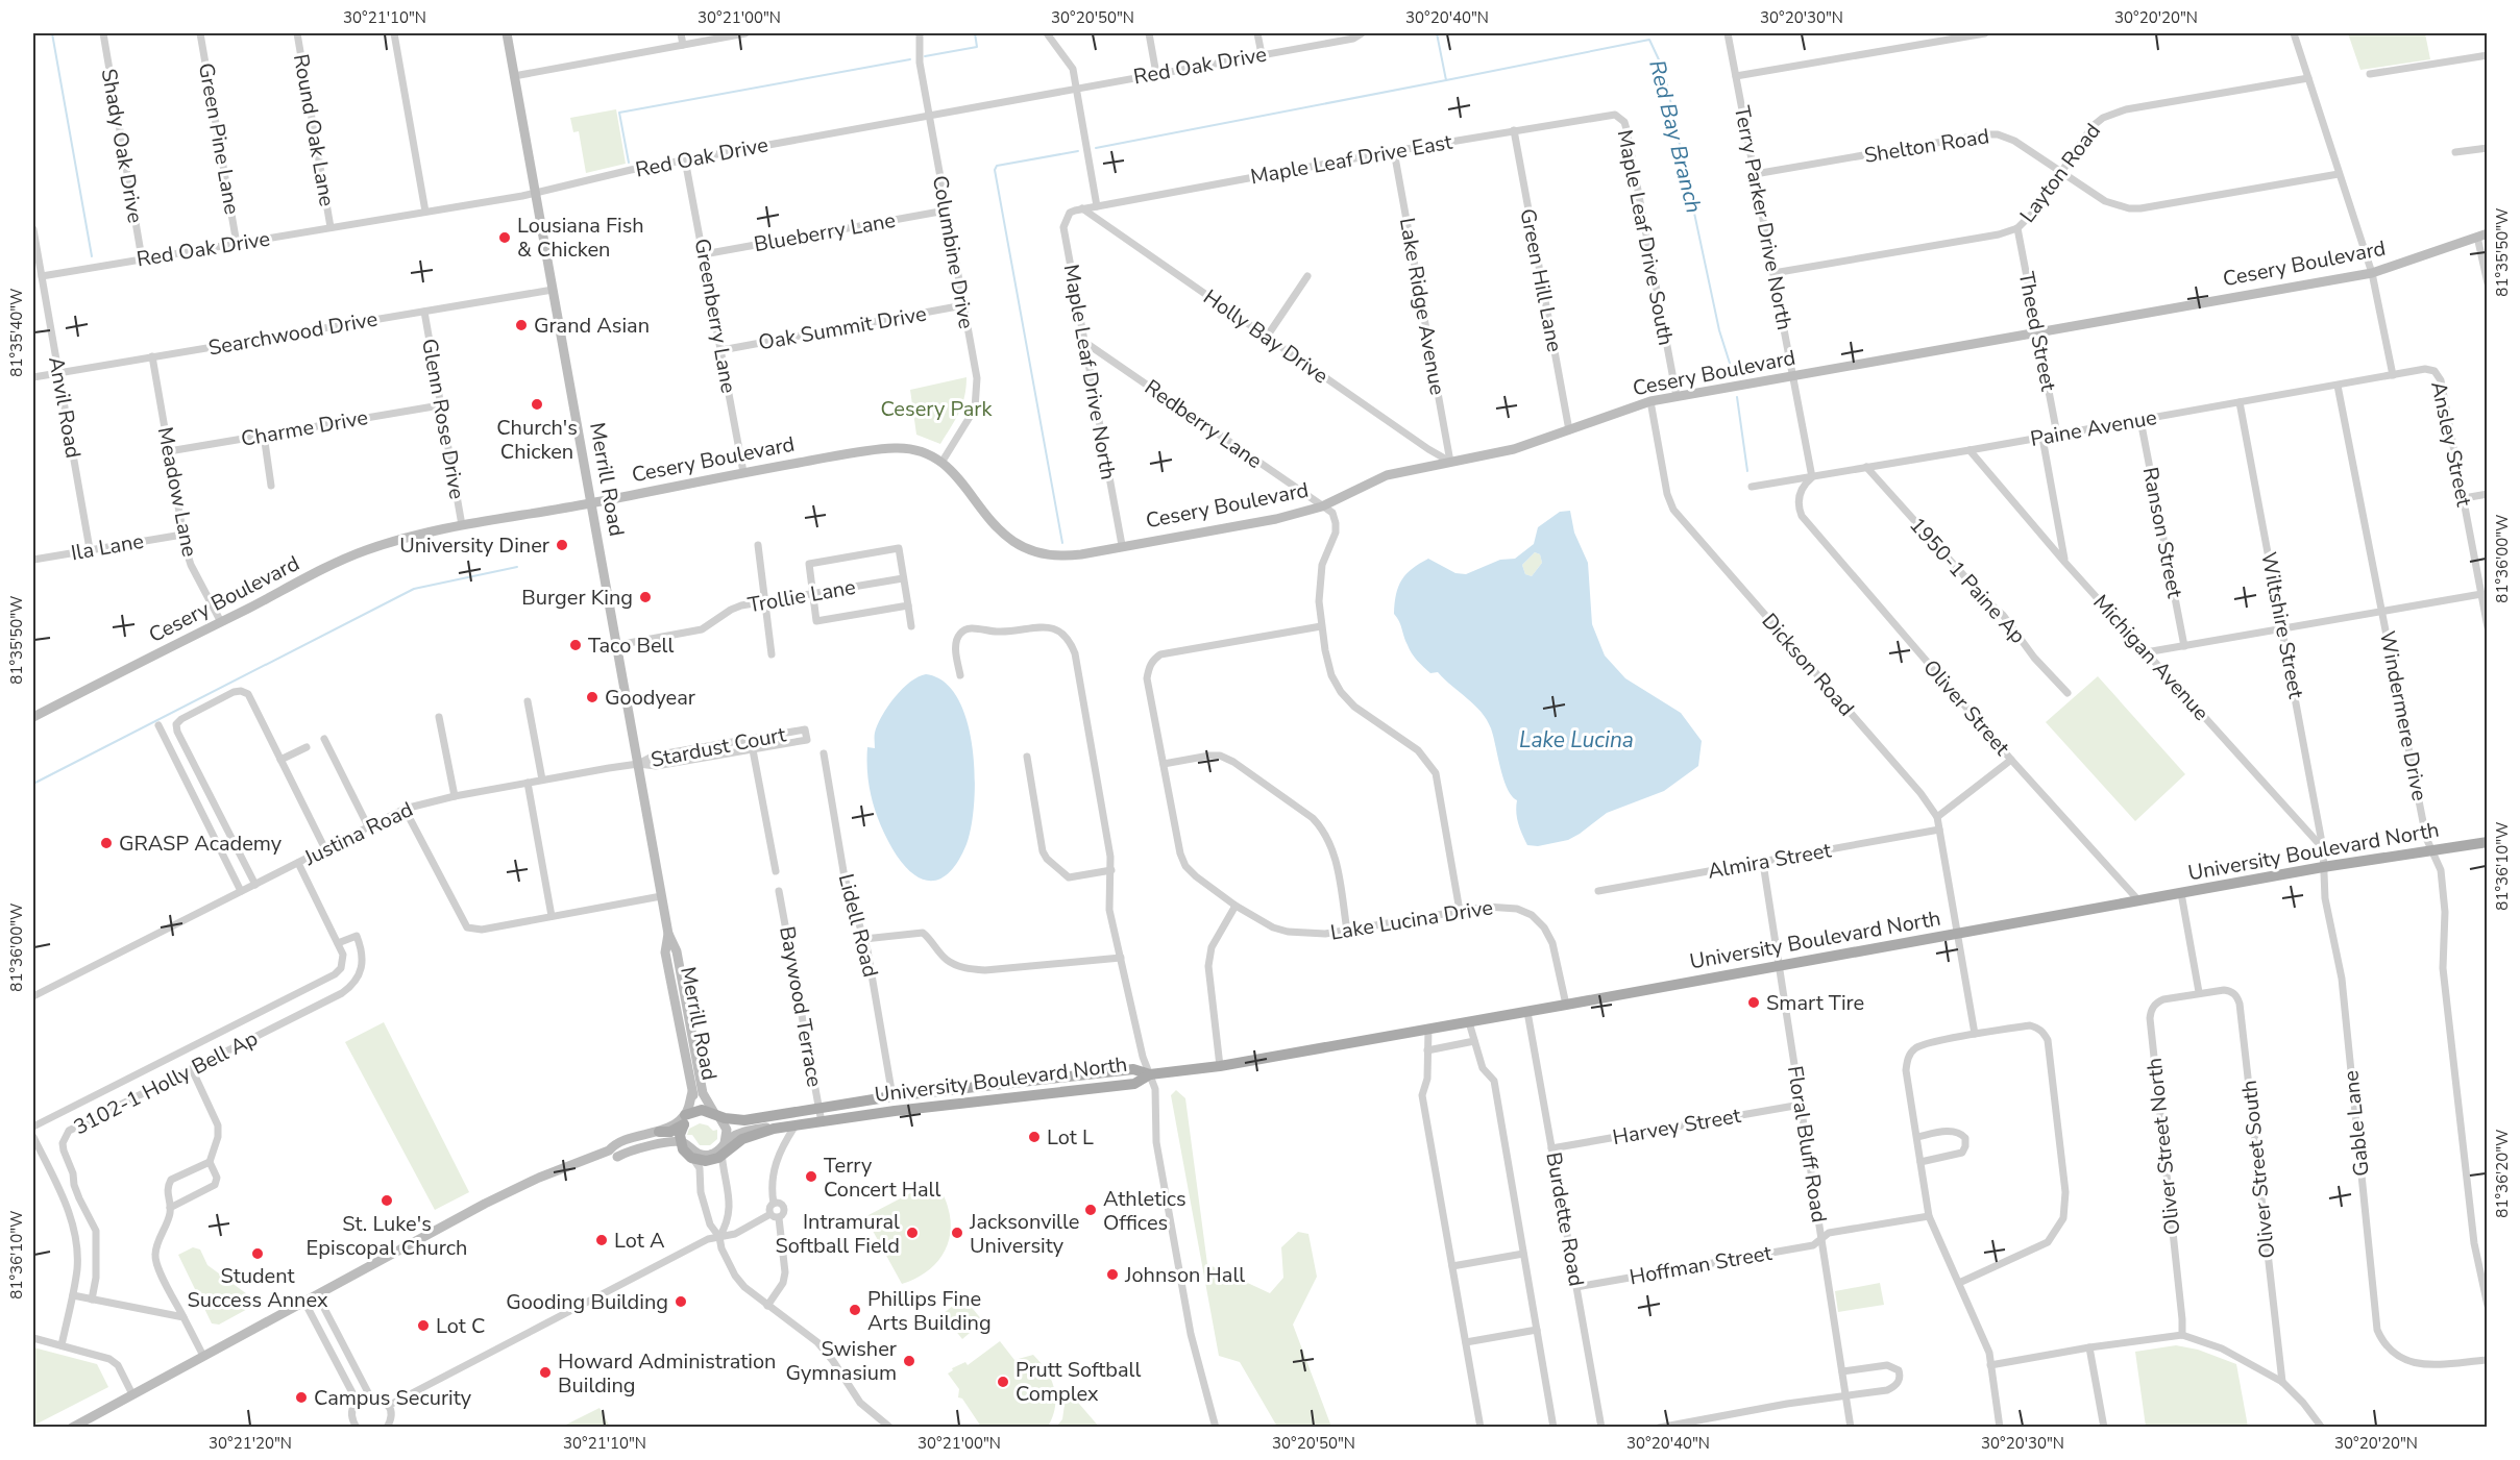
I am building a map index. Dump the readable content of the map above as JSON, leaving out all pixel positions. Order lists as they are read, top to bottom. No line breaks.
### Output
{"streets":{"main road":["Cesery Boulevard","Merrill Road","University Boulevard North"],"street":["Red Oak Drive","Round Oak Lane","Green Pine Lane","Shady Oak Drive","Shelton Road","Maple Leaf Drive East","Layton Road","Terry Parker Drive North","Blueberry Lane","Maple Leaf Drive South","Columbine Drive","Green Hill Lane","Lake Ridge Avenue","Greenberry Lane","Oak Summit Drive","Theed Street","Searchwood Drive","Holly Bay Drive","Maple Leaf Drive North","Anvil Road","Glenn Rose Drive","Redberry Lane","Charme Drive","Paine Avenue","Ansley Street","Meadow Lane","Ranson Street","Ila Lane","1950-1 Paine Ap","Trollie Lane","Wiltshire Street","Michigan Avenue","Dickson Road","Oliver Street","Windermere Drive","Stardust Court","Justina Road","Almira Street","Lake Lucina Drive","Lidell Road","Baywood Terrace","3102-1 Holly Bell Ap","Gable Lane","Harvey Street","Floral Bluff Road","Oliver Street North","Oliver Street South","Burdette Road","Hoffman Street"]},"crossings":[["Red Oak Drive","Round Oak Lane"],["Red Oak Drive","Green Pine Lane"],["Red Oak Drive","Shady Oak Drive"],["Red Oak Drive","Columbine Drive"],["Red Oak Drive","Greenberry Lane"],["Red Oak Drive","Anvil Road"],["Red Oak Drive","Merrill Road"],["Shelton Road","Layton Road"],["Shelton Road","Terry Parker Drive North"],["Maple Leaf Drive East","Maple Leaf Drive South"],["Maple Leaf Drive East","Green Hill Lane"],["Maple Leaf Drive East","Lake Ridge Avenue"],["Maple Leaf Drive East","Holly Bay Drive"],["Maple Leaf Drive East","Maple Leaf Drive North"],["Layton Road","Terry Parker Drive North"],["Layton Road","Theed Street"],["Terry Parker Drive North","Cesery Boulevard"],["Terry Parker Drive North","Paine Avenue"],["Terry Parker Drive North","Oliver Street"],["Blueberry Lane","Columbine Drive"],["Blueberry Lane","Greenberry Lane"],["Maple Leaf Drive South","Cesery Boulevard"],["Columbine Drive","Cesery Boulevard"],["Columbine Drive","Oak Summit Drive"],["Cesery Boulevard","Green Hill Lane"],["Cesery Boulevard","Lake Ridge Avenue"],["Cesery Boulevard","Greenberry Lane"],["Cesery Boulevard","Theed Street"],["Cesery Boulevard","Holly Bay Drive"],["Cesery Boulevard","Maple Leaf Drive North"],["Cesery Boulevard","Glenn Rose Drive"],["Cesery Boulevard","Redberry Lane"],["Cesery Boulevard","Merrill Road"],["Cesery Boulevard","Meadow Lane"],["Cesery Boulevard","Dickson Road"],["Lake Ridge Avenue","Holly Bay Drive"],["Greenberry Lane","Oak Summit Drive"],["Theed Street","Paine Avenue"],["Searchwood Drive","Anvil Road"],["Searchwood Drive","Glenn Rose Drive"],["Searchwood Drive","Merrill Road"],["Searchwood Drive","Meadow Lane"],["Holly Bay Drive","Maple Leaf Drive North"],["Maple Leaf Drive North","Redberry Lane"],["Anvil Road","Ila Lane"],["Glenn Rose Drive","Charme Drive"],["Charme Drive","Meadow Lane"],["Paine Avenue","Ansley Street"],["Paine Avenue","Ranson Street"],["Paine Avenue","1950-1 Paine Ap"],["Paine Avenue","Wiltshire Street"],["Paine Avenue","Michigan Avenue"],["Paine Avenue","Oliver Street"],["Paine Avenue","Windermere Drive"],["Merrill Road","Trollie Lane"],["Merrill Road","Stardust Court"],["Merrill Road","Justina Road"],["Merrill Road","University Boulevard North"],["Meadow Lane","Ila Lane"],["Wiltshire Street","Michigan Avenue"],["Dickson Road","University Boulevard North"],["Dickson Road","Almira Street"],["Oliver Street","University Boulevard North"],["Windermere Drive","University Boulevard North"],["Stardust Court","Justina Road"],["University Boulevard North","Lake Lucina Drive"],["University Boulevard North","Lidell Road"],["University Boulevard North","Baywood Terrace"],["University Boulevard North","Gable Lane"],["University Boulevard North","Floral Bluff Road"],["University Boulevard North","Burdette Road"],["Almira Street","Floral Bluff Road"],["Harvey Street","Floral Bluff Road"],["Harvey Street","Burdette Road"],["Floral Bluff Road","Hoffman Street"],["Oliver Street North","Oliver Street South"],["Burdette Road","Hoffman Street"]],"water":["Red Bay Branch","Lake Lucina"],"parks":["Cesery Park"],"places":["Lousiana Fish & Chicken","Grand Asian","Church's Chicken","University Diner","Burger King","Taco Bell","Goodyear","GRASP Academy","Smart Tire","Lot L","Terry Concert Hall","St. Luke's Episcopal Church","Athletics Offices","Intramural Softball Field","Jacksonville University","Lot A","Student Success Annex","Johnson Hall","Gooding Building","Phillips Fine Arts Building","Lot C","Swisher Gymnasium","Howard Administration Building","Prutt Softball Complex","Campus Security"],"coordinates":["30°21'10\"N","30°21'00\"N","30°20'50\"N","30°20'40\"N","30°20'30\"N","30°20'20\"N","81°35'50\"W","81°35'40\"W","81°36'00\"W","81°36'10\"W","81°36'20\"W","30°21'20\"N"]}
